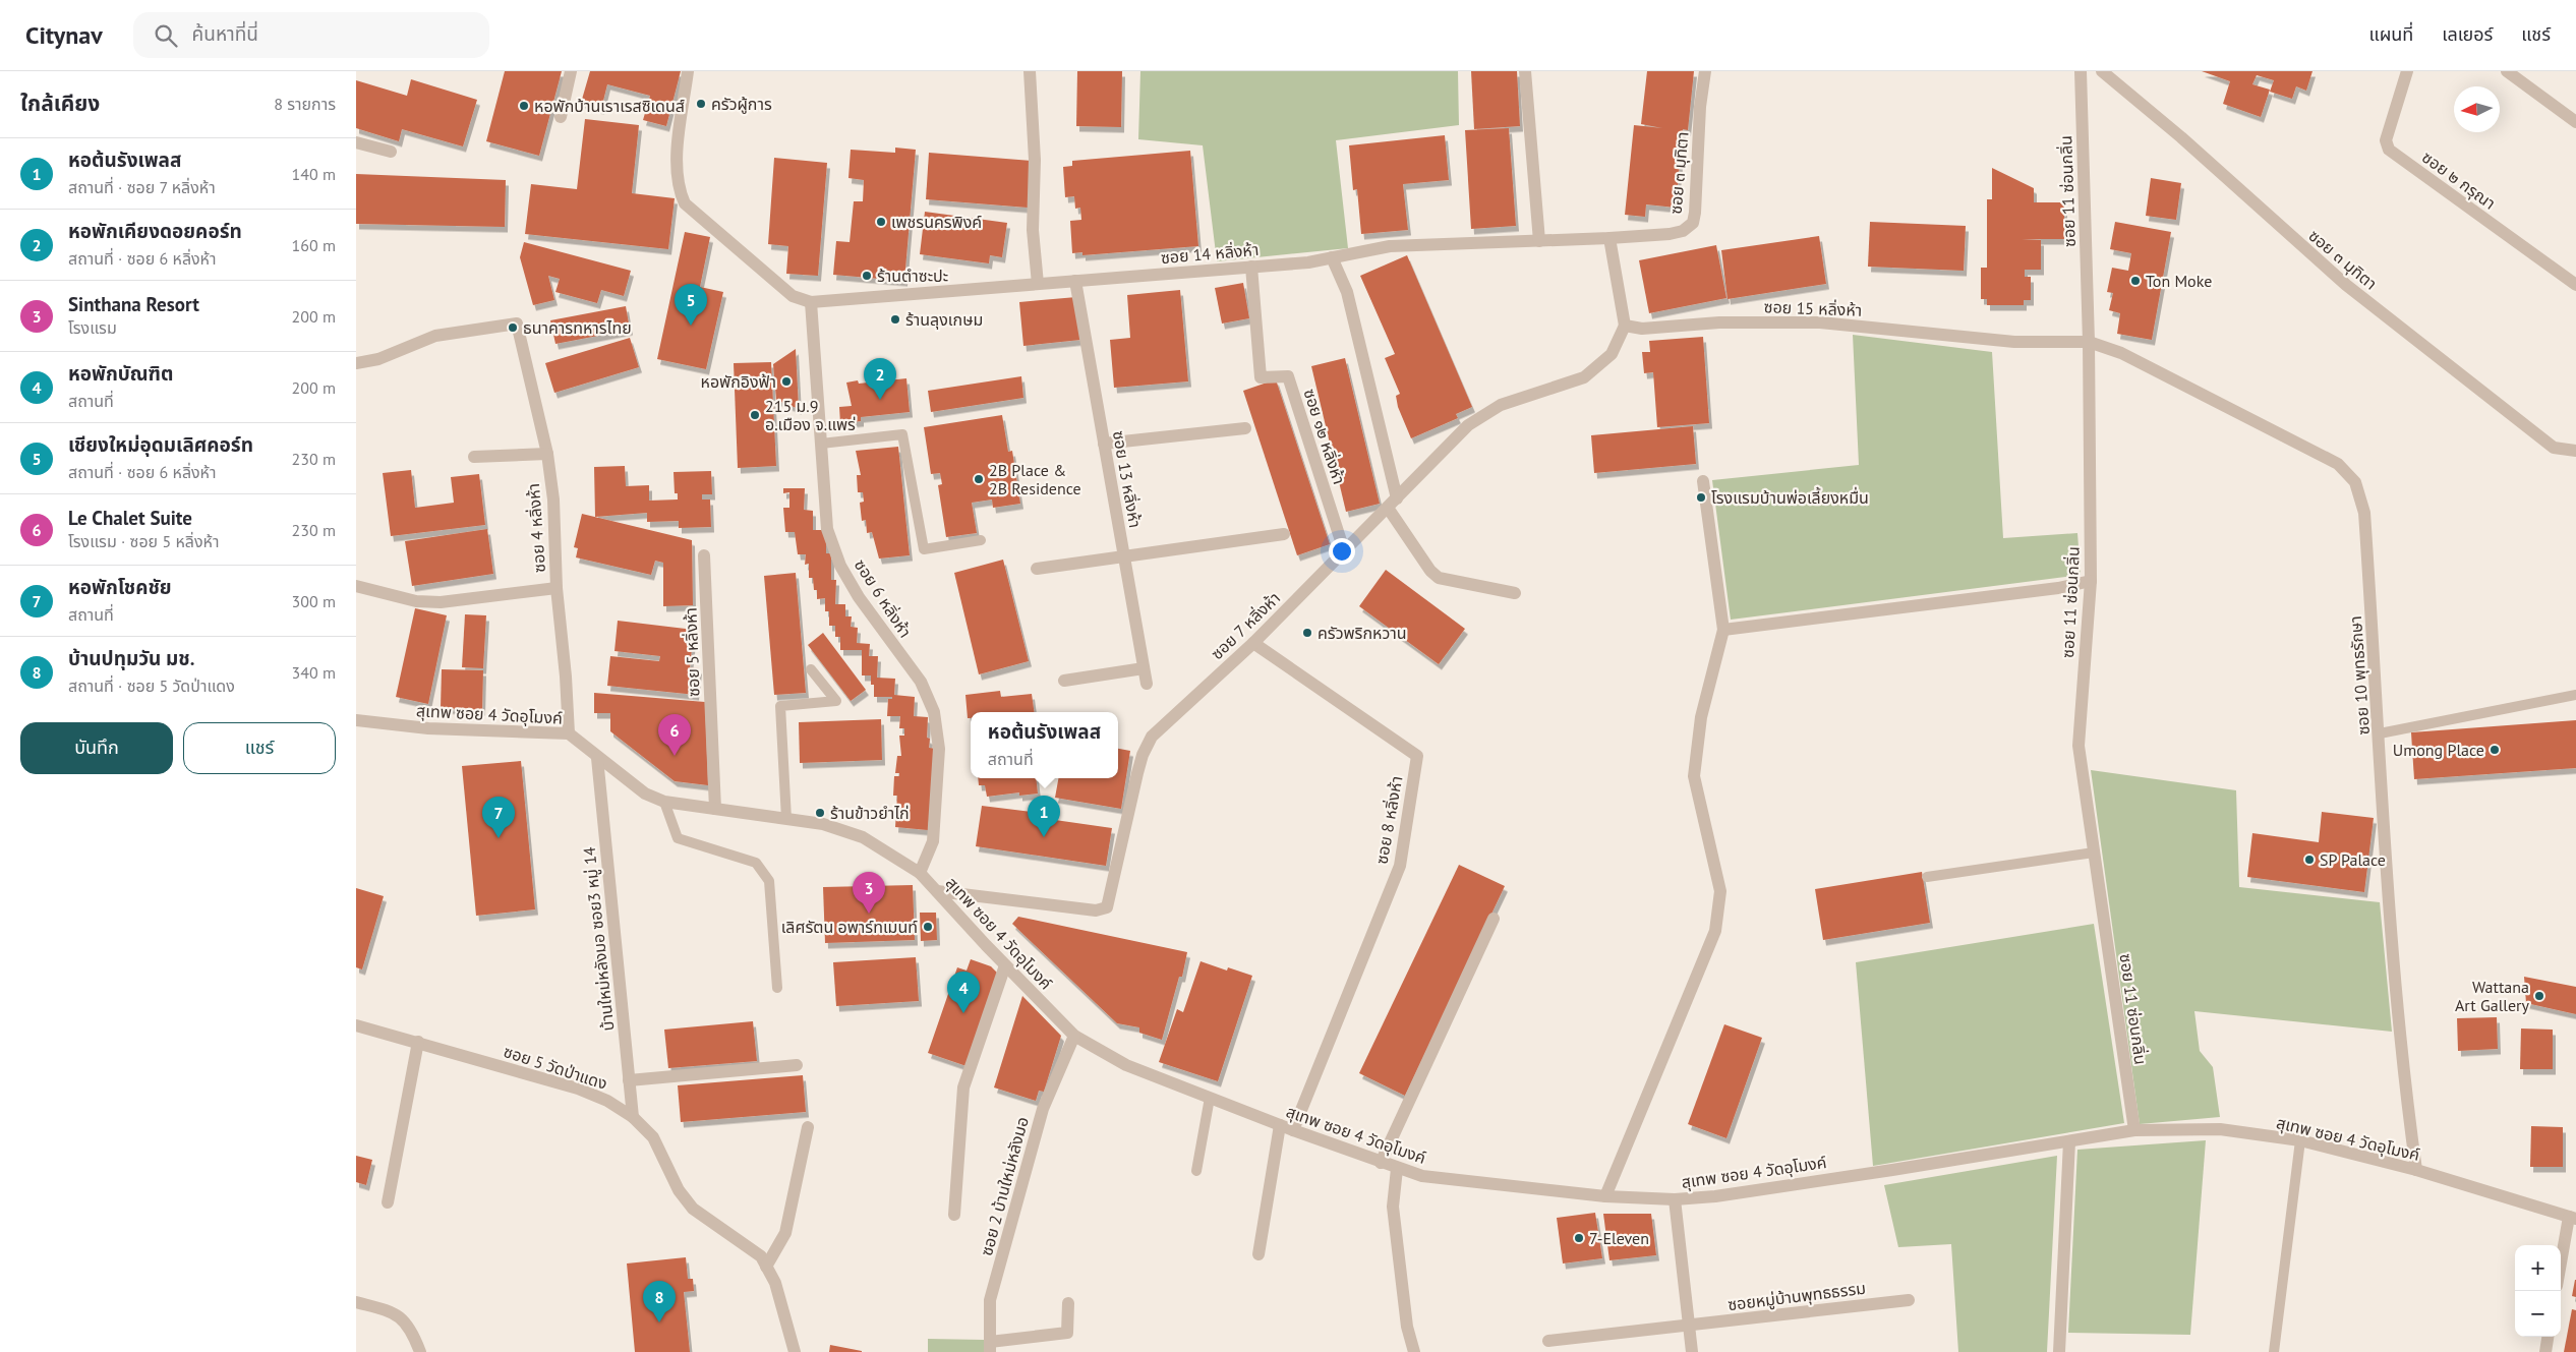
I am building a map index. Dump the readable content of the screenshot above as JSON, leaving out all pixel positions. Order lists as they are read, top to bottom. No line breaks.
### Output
{"streets":{"street":["ซอย ๓ มุทิตา","ซอย ๒ กรุณา","ซอย 11 ซ่อนกลิ่น","ซอย 14 หลิ่งห้า","ซอย 15 หลิ่งห้า","ซอย ๑๒ หลิ่งห้า","ซอย 13 หลิ่งห้า","ซอย 4 หลิ่งห้า","ซอย 6 หลิ่งห้า","ซอย 7 หลิ่งห้า","ซอย 5 หลิ่งห้า","ซอย 10 พุทธรักษา","สุเทพ ซอย 4 วัดอุโมงค์","ซอย 8 หลิ่งห้า","บ้านใหม่หลังมอ ซอย3 หมู่ 14","ซอย 5 วัดป่าแดง","ซอย 2 บ้านใหม่หลังมอ","ซอยหมู่บ้านพุทธธรรม"]},"crossings":[["ซอย ๓ มุทิตา","ซอย 14 หลิ่งห้า"],["ซอย 11 ซ่อนกลิ่น","ซอย 15 หลิ่งห้า"],["ซอย 11 ซ่อนกลิ่น","ซอย 10 พุทธรักษา"],["ซอย 11 ซ่อนกลิ่น","สุเทพ ซอย 4 วัดอุโมงค์"],["ซอย 14 หลิ่งห้า","ซอย ๑๒ หลิ่งห้า"],["ซอย 14 หลิ่งห้า","ซอย 13 หลิ่งห้า"],["ซอย 14 หลิ่งห้า","ซอย 6 หลิ่งห้า"],["ซอย 15 หลิ่งห้า","ซอย 7 หลิ่งห้า"],["ซอย 15 หลิ่งห้า","ซอย 10 พุทธรักษา"],["ซอย ๑๒ หลิ่งห้า","ซอย 7 หลิ่งห้า"],["ซอย 4 หลิ่งห้า","สุเทพ ซอย 4 วัดอุโมงค์"],["ซอย 6 หลิ่งห้า","สุเทพ ซอย 4 วัดอุโมงค์"],["ซอย 7 หลิ่งห้า","สุเทพ ซอย 4 วัดอุโมงค์"],["ซอย 7 หลิ่งห้า","ซอย 8 หลิ่งห้า"],["ซอย 5 หลิ่งห้า","สุเทพ ซอย 4 วัดอุโมงค์"],["ซอย 10 พุทธรักษา","สุเทพ ซอย 4 วัดอุโมงค์"],["สุเทพ ซอย 4 วัดอุโมงค์","ซอย 8 หลิ่งห้า"],["สุเทพ ซอย 4 วัดอุโมงค์","บ้านใหม่หลังมอ ซอย3 หมู่ 14"],["สุเทพ ซอย 4 วัดอุโมงค์","ซอย 2 บ้านใหม่หลังมอ"],["บ้านใหม่หลังมอ ซอย3 หมู่ 14","ซอย 5 วัดป่าแดง"]],"places":["ครัวผู้การ","หอพักบ้านเราเรสซิเดนส์","เพชรนครพิงค์","ร้านตำซะปะ","Ton Moke","ร้านลุงเกษม","ธนาคารทหารไทย","หอพักอิงฟ้า","215 ม.9 อ.เมือง จ.แพร่","2B Place & 2B Residence","โรงแรมบ้านพ่อเลี้ยงหมื่น","ครัวพริกหวาน","Umong Place","ร้านข้าวยำไก่","SP Palace","เลิศรัตน อพาร์ทเมนท์","Wattana Art Gallery","7-Eleven"],"north":"left","page":{"header":"Citynav","search":"ค้นหาที่นี่","nav":["แผนที่","เลเยอร์","แชร์"],"heading":["ใกล้เคียง","8 รายการ"],"list":[{"mark":"1","name":"หอต้นรังเพลส","note":"สถานที่ · ซอย 7 หลิ่งห้า","value":"140 m"},{"mark":"2","name":"หอพักเคียงดอยคอร์ท","note":"สถานที่ · ซอย 6 หลิ่งห้า","value":"160 m"},{"mark":"3","name":"Sinthana Resort","note":"โรงแรม","value":"200 m"},{"mark":"4","name":"หอพักบัณฑิต","note":"สถานที่","value":"200 m"},{"mark":"5","name":"เชียงใหม่อุดมเลิศคอร์ท","note":"สถานที่ · ซอย 6 หลิ่งห้า","value":"230 m"},{"mark":"6","name":"Le Chalet Suite","note":"โรงแรม · ซอย 5 หลิ่งห้า","value":"230 m"},{"mark":"7","name":"หอพักโชคชัย","note":"สถานที่","value":"300 m"},{"mark":"8","name":"บ้านปทุมวัน มช.","note":"สถานที่ · ซอย 5 วัดป่าแดง","value":"340 m"}],"pins":["5","2","6","1","7","3","4","8"],"buttons":["บันทึก","แชร์"],"popup":["หอต้นรังเพลส","สถานที่"],"map_buttons":["+","−"]}}
